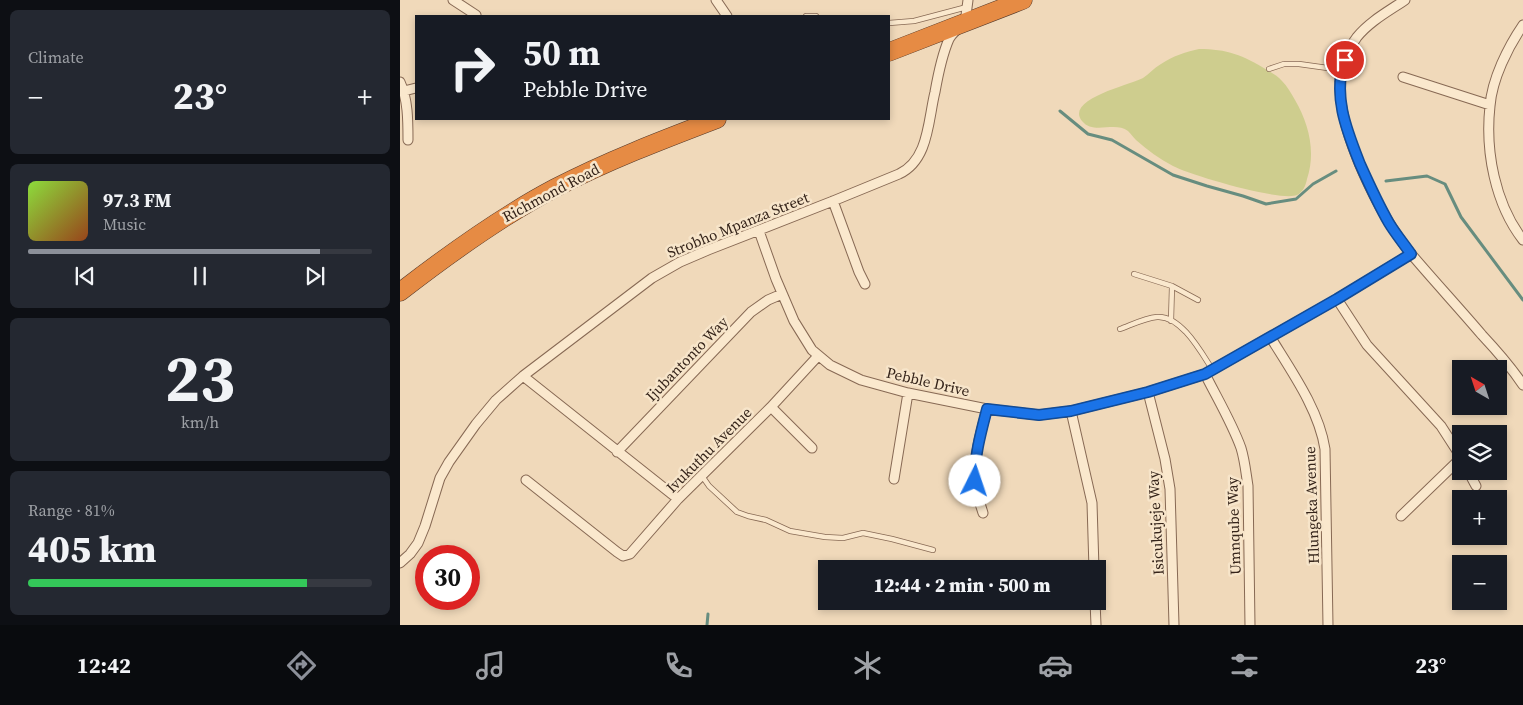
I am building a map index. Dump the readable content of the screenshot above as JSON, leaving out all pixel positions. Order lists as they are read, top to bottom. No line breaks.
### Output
{"streets":{"highway":["Richmond Road"],"street":["Strobho Mpanza Street","Ijubantonto Way","Pebble Drive","Ivukuthu Avenue","Hlungeka Avenue","Isicukujeje Way","Umnqube Way"]},"crossings":[["Strobho Mpanza Street","Pebble Drive"],["Ijubantonto Way","Pebble Drive"],["Pebble Drive","Ivukuthu Avenue"],["Pebble Drive","Hlungeka Avenue"],["Pebble Drive","Isicukujeje Way"],["Pebble Drive","Umnqube Way"]],"north":"top left","page":{"tile":["Climate",["23","km/h"],["Range · 81%","405 km"]],"turn":["50 m","Pebble Drive"],"heat":["−","23°","+"],"song":["97.3 FM","Music"],"map_buttons":["+","−"],"limit":"30","trip":"12:44 · 2 min · 500 m","tabs":["12:42","23°"]}}
